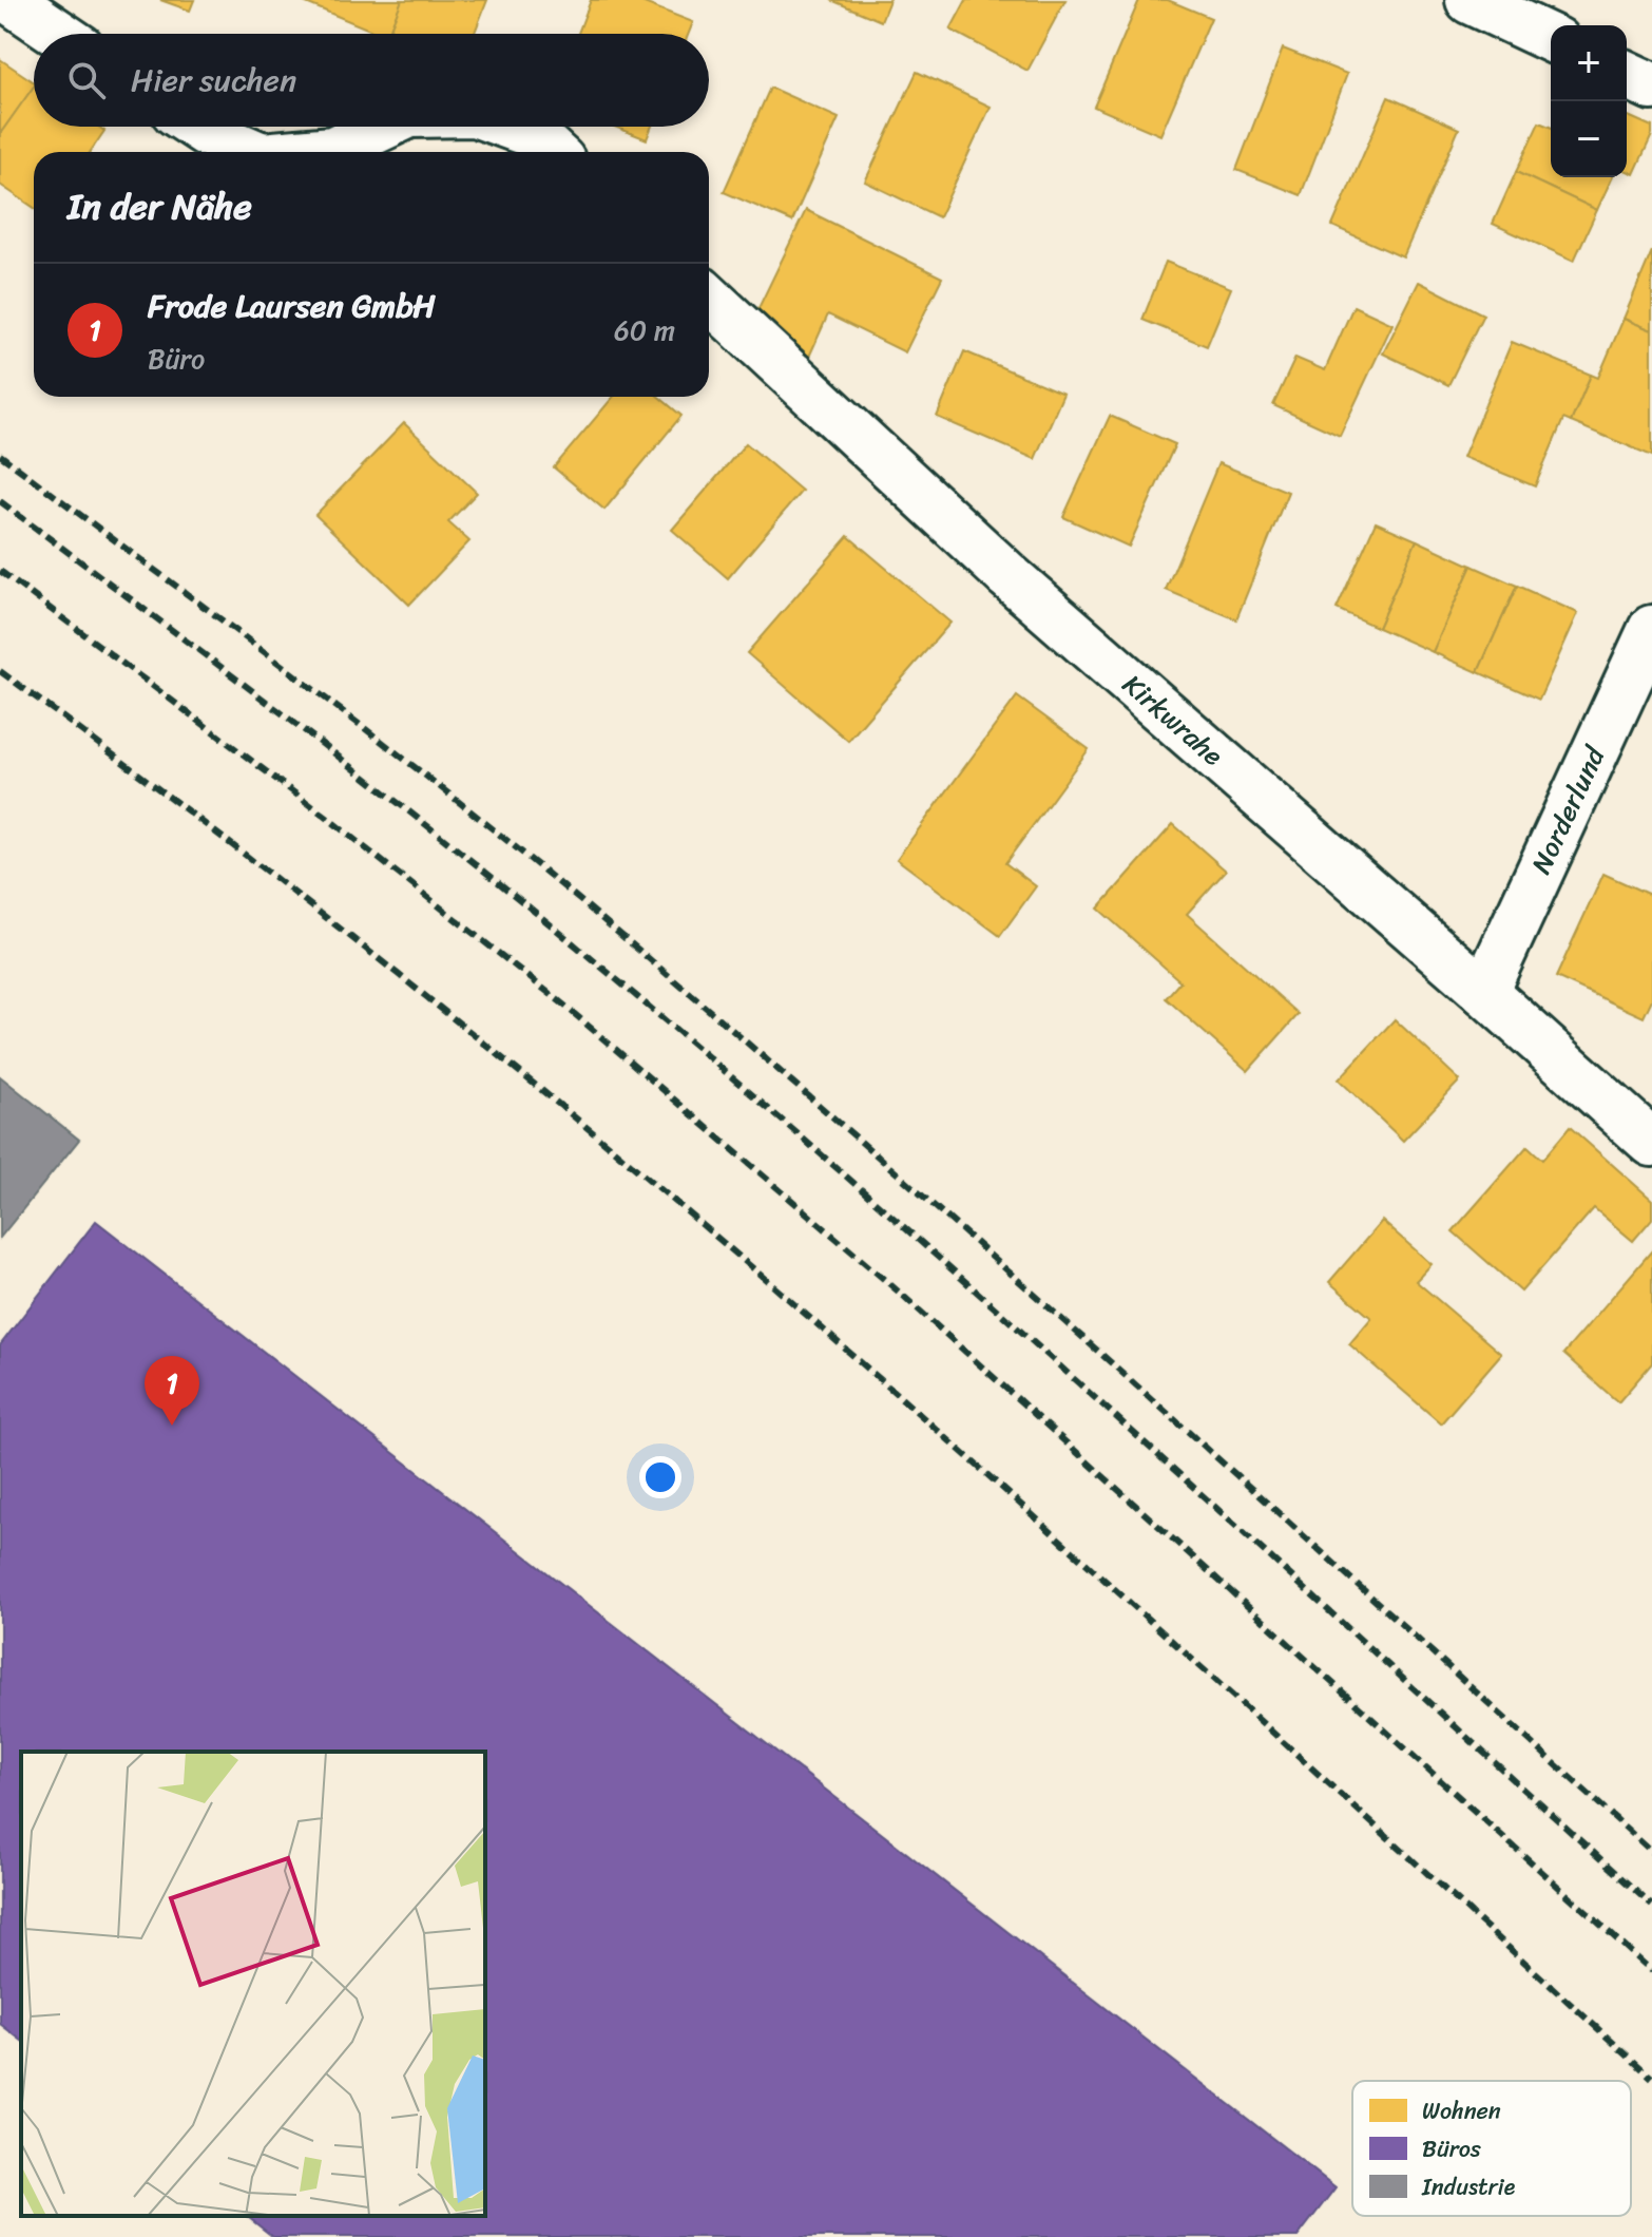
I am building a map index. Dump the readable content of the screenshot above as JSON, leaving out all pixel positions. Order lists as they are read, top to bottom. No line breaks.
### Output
{"streets":{"street":["Kirkwrahe","Norderlund"]},"crossings":[["Kirkwrahe","Norderlund"]],"legend":["Wohnen","Büros","Industrie"],"page":{"map_buttons":["+","−"],"search":"Hier suchen","heading":"In der Nähe","list":[{"mark":"1","name":"Frode Laursen GmbH","note":"Büro","value":"60 m"}],"pins":"1"}}
